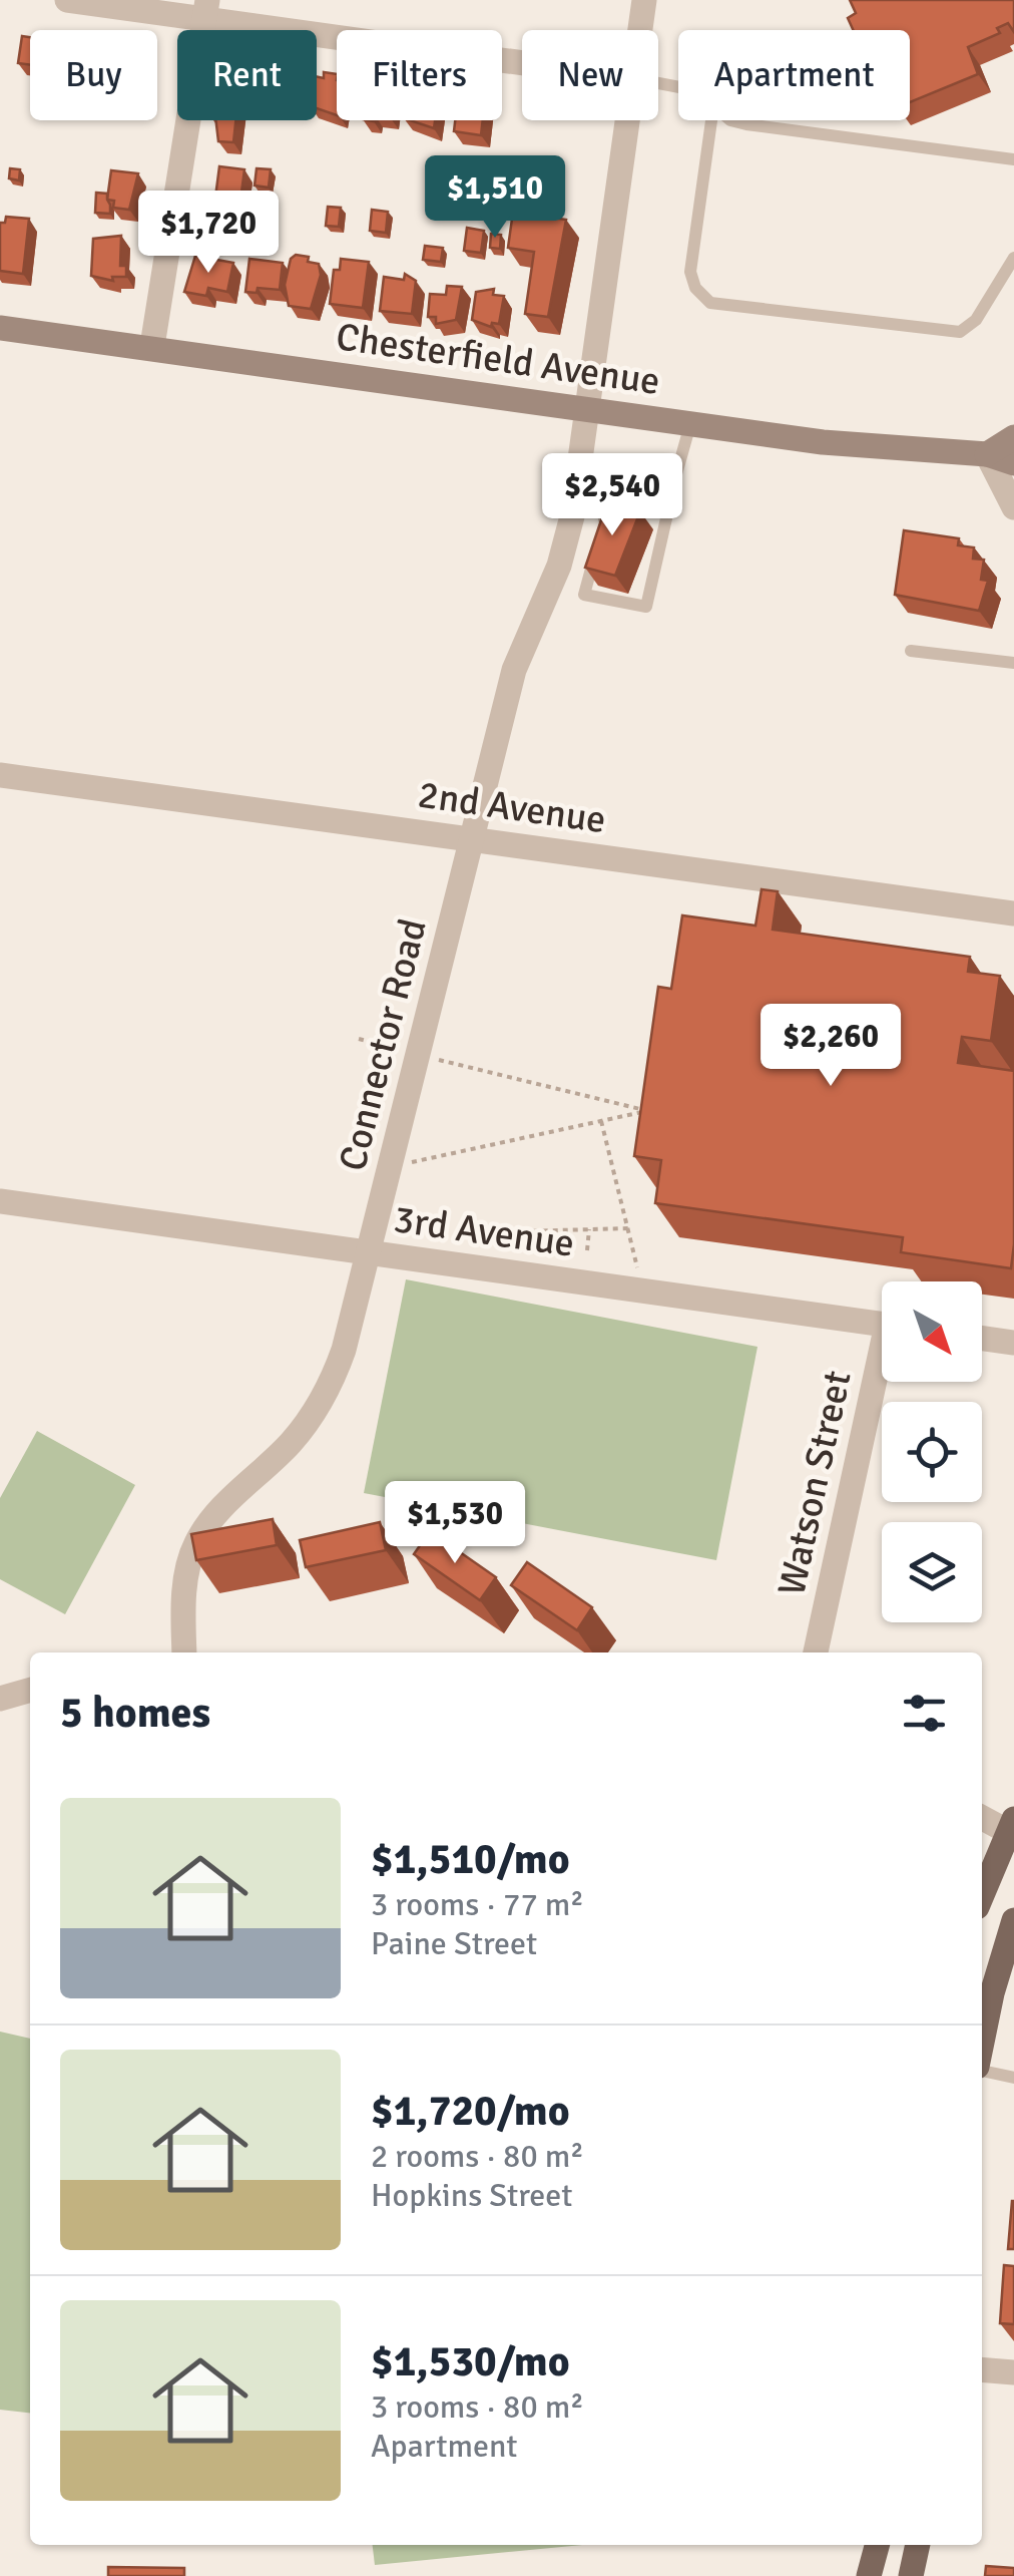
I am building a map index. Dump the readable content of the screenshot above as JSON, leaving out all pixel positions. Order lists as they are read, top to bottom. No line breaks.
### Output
{"streets":{"main road":["Chesterfield Avenue"],"street":["2nd Avenue","Connector Road","3rd Avenue","Watson Street"]},"crossings":[["Chesterfield Avenue","Connector Road"],["2nd Avenue","Connector Road"],["Connector Road","3rd Avenue"]],"north":"bottom right","page":{"chip":["Buy","Rent","Filters","New","Apartment"],"price":["$1,510","$1,720","$2,540","$2,260","$1,530"],"heading":"5 homes","list":[{"name":"$1,510/mo","note":"3 rooms · 77 m² · Paine Street"},{"name":"$1,720/mo","note":"2 rooms · 80 m² · Hopkins Street"},{"name":"$1,530/mo","note":"3 rooms · 80 m² · Apartment"}]}}
